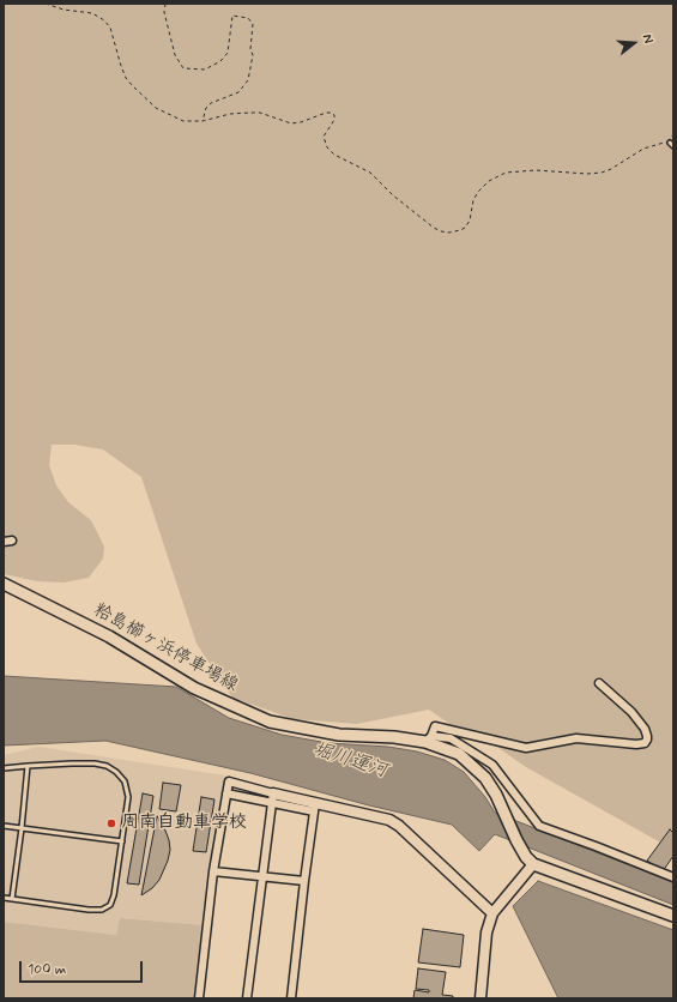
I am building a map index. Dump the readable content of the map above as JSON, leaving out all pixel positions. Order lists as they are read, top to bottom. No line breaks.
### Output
{"streets":{"main road":["粭島櫛ヶ浜停車場線"]},"water":["堀川運河"],"places":["周南自動車学校"],"scale_bar":"100 m","north":"right"}
